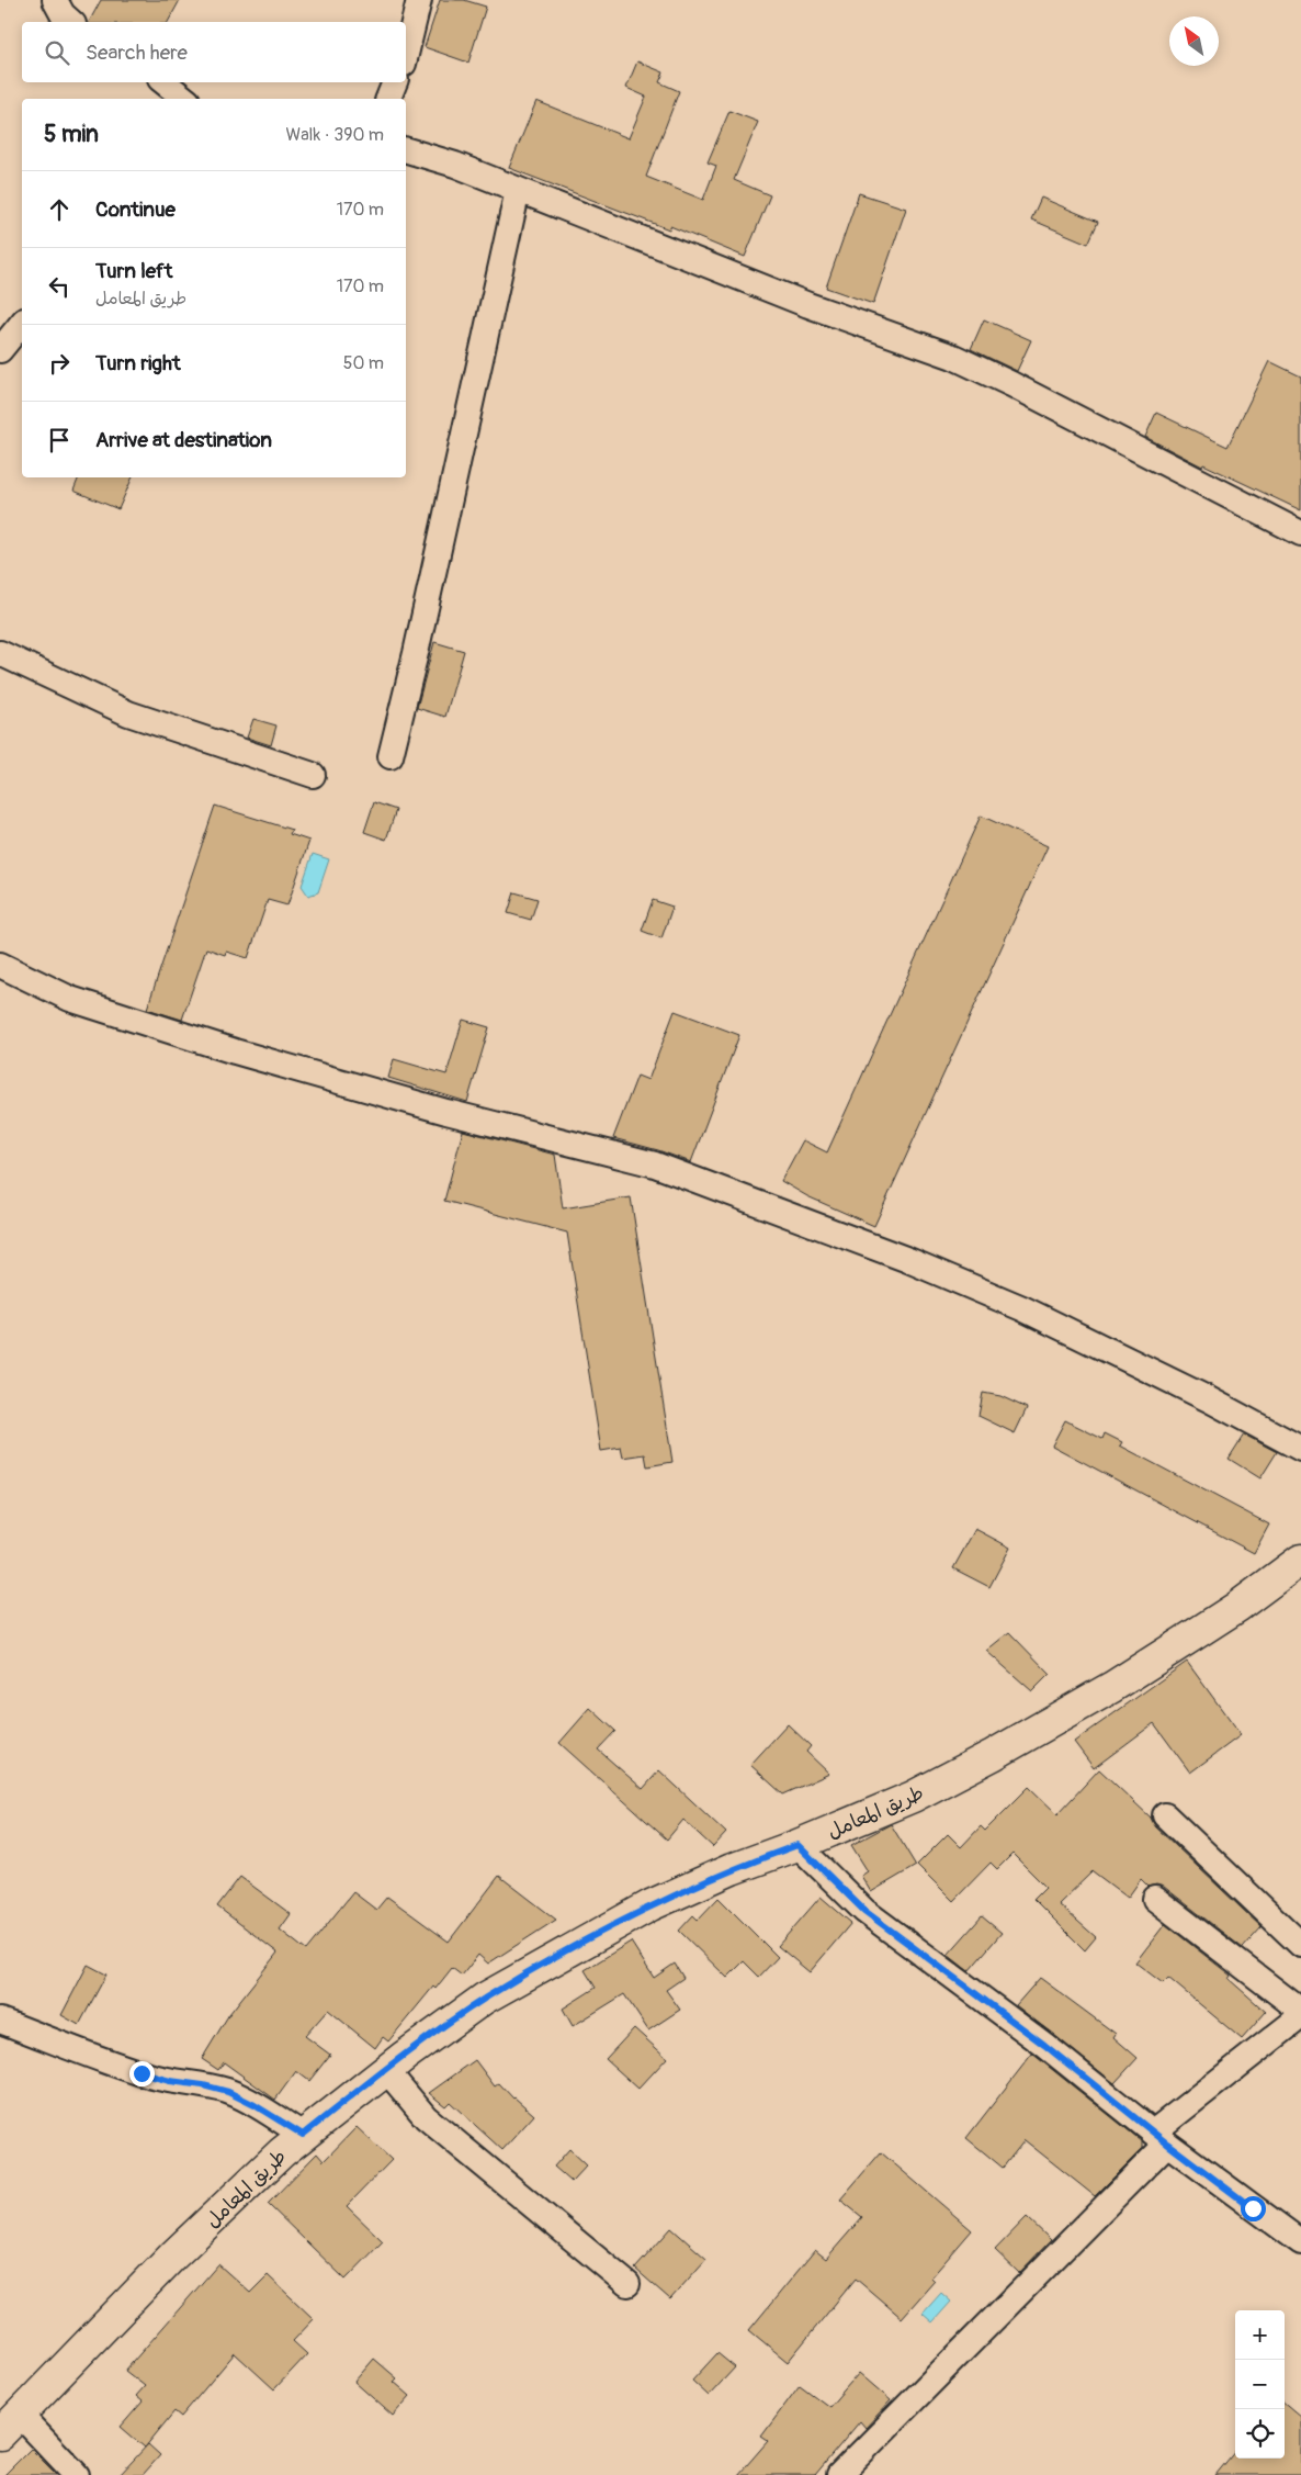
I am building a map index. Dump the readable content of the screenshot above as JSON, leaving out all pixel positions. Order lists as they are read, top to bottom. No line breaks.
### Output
{"streets":{"main road":["طريق المعامل"]},"north":"top left","page":{"search":"Search here","heading":["5 min","Walk · 390 m"],"list":[["Continue","170 m"],["Turn left","طريق المعامل","170 m"],["Turn right","50 m"],"Arrive at destination"],"map_buttons":["+","−"]}}
